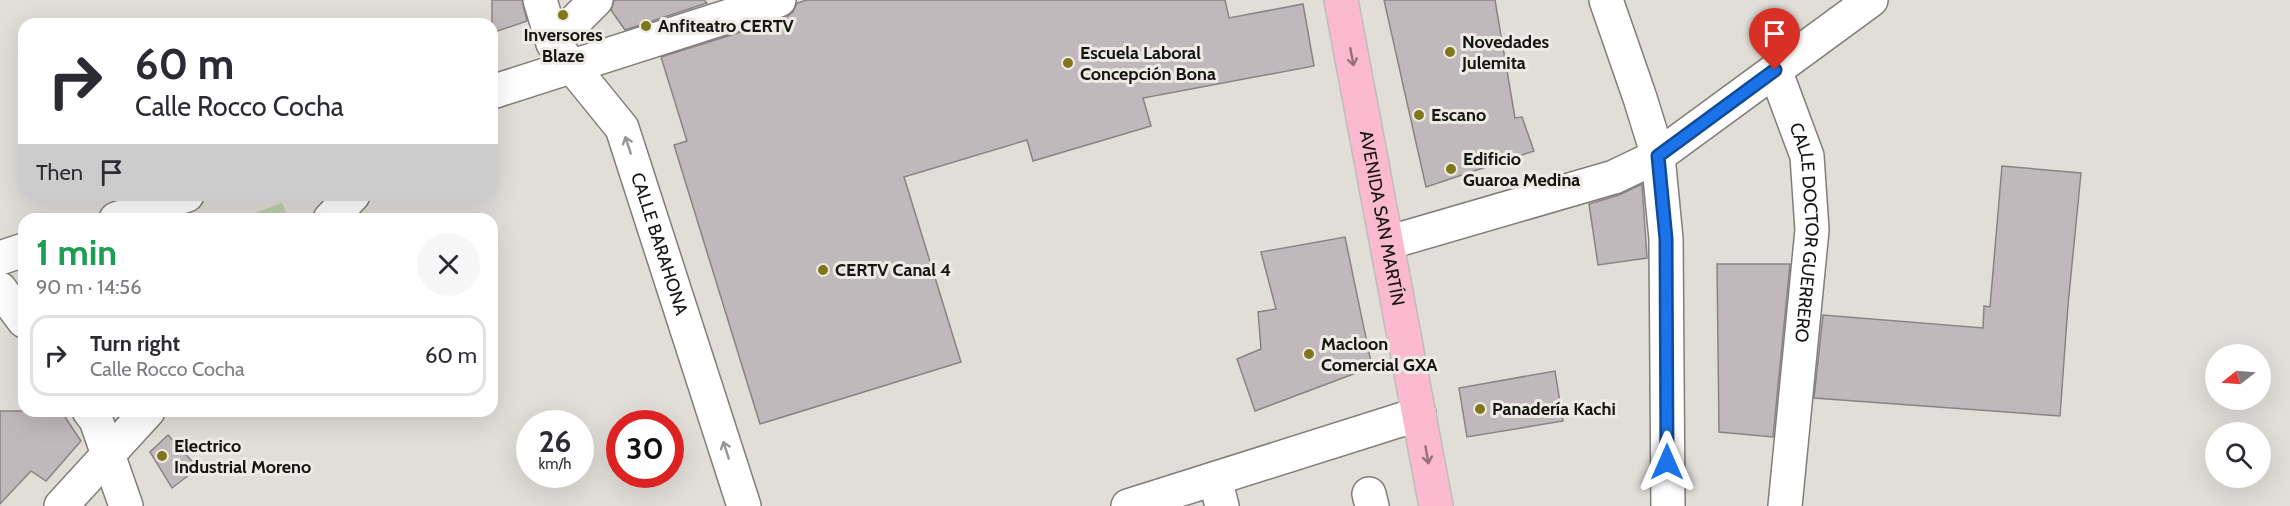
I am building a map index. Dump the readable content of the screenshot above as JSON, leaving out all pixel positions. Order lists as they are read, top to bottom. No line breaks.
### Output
{"streets":{"main road":["AVENIDA SAN MARTÍN"],"street":["CALLE DOCTOR GUERRERO","CALLE BARAHONA"]},"one_way":["AVENIDA SAN MARTÍN","CALLE BARAHONA"],"places":["Inversores Blaze","Anfiteatro CERTV","Novedades Julemita","Escuela Laboral Concepción Bona","Escano","Edificio Guaroa Medina","CERTV Canal 4","Macloon Comercial GXA","Panadería Kachi","Electrico Industrial Moreno"],"north":"left","page":{"turn":["60 m","Calle Rocco Cocha"],"then":"Then","heading":["1 min","90 m · 14:56"],"list":[{"name":"Turn right","note":"Calle Rocco Cocha","value":"60 m"}],"speed":"26 km/h","limit":"30"}}
